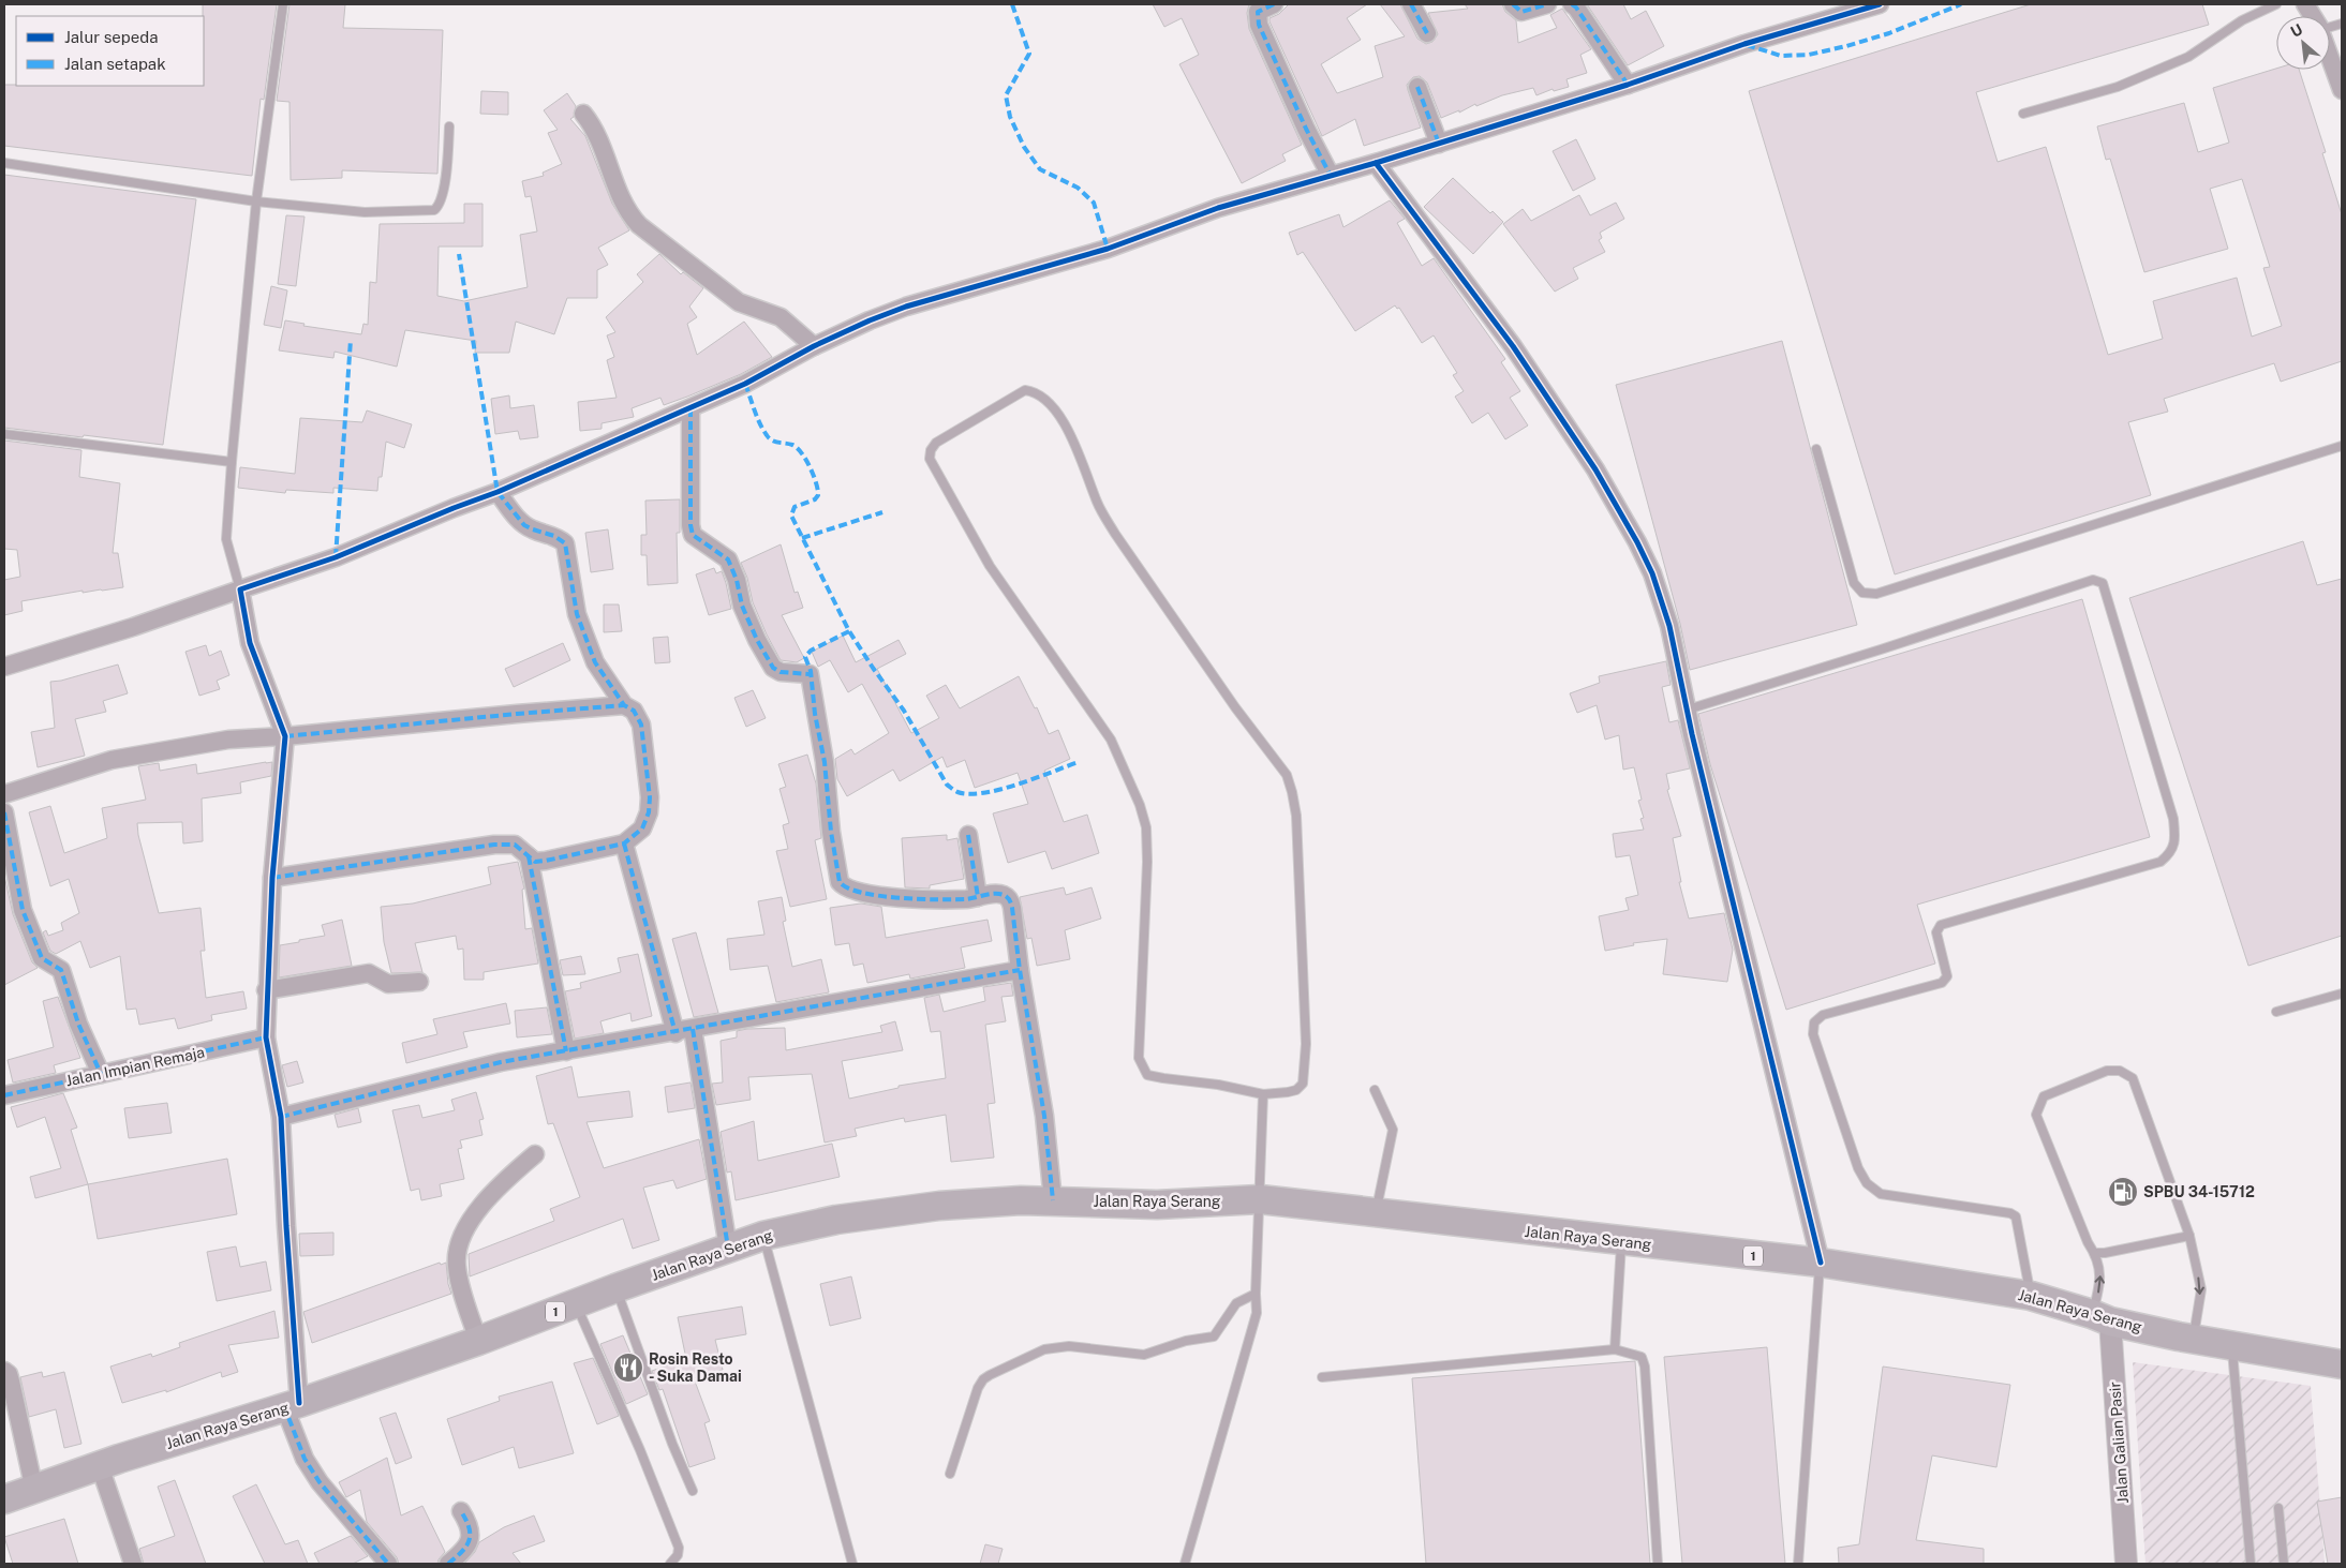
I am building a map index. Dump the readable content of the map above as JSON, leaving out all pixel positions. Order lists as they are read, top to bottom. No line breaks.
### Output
{"streets":{"highway":["Jalan Raya Serang","1"],"street":["Jalan Impian Remaja","Jalan Galian Pasir"]},"crossings":[["Jalan Raya Serang","Jalan Galian Pasir"]],"places":{"fuel station":["SPBU 34-15712"],"restaurant":["Rosin Resto - Suka Damai"]},"legend":["Jalur sepeda","Jalan setapak"],"north":"top left"}
